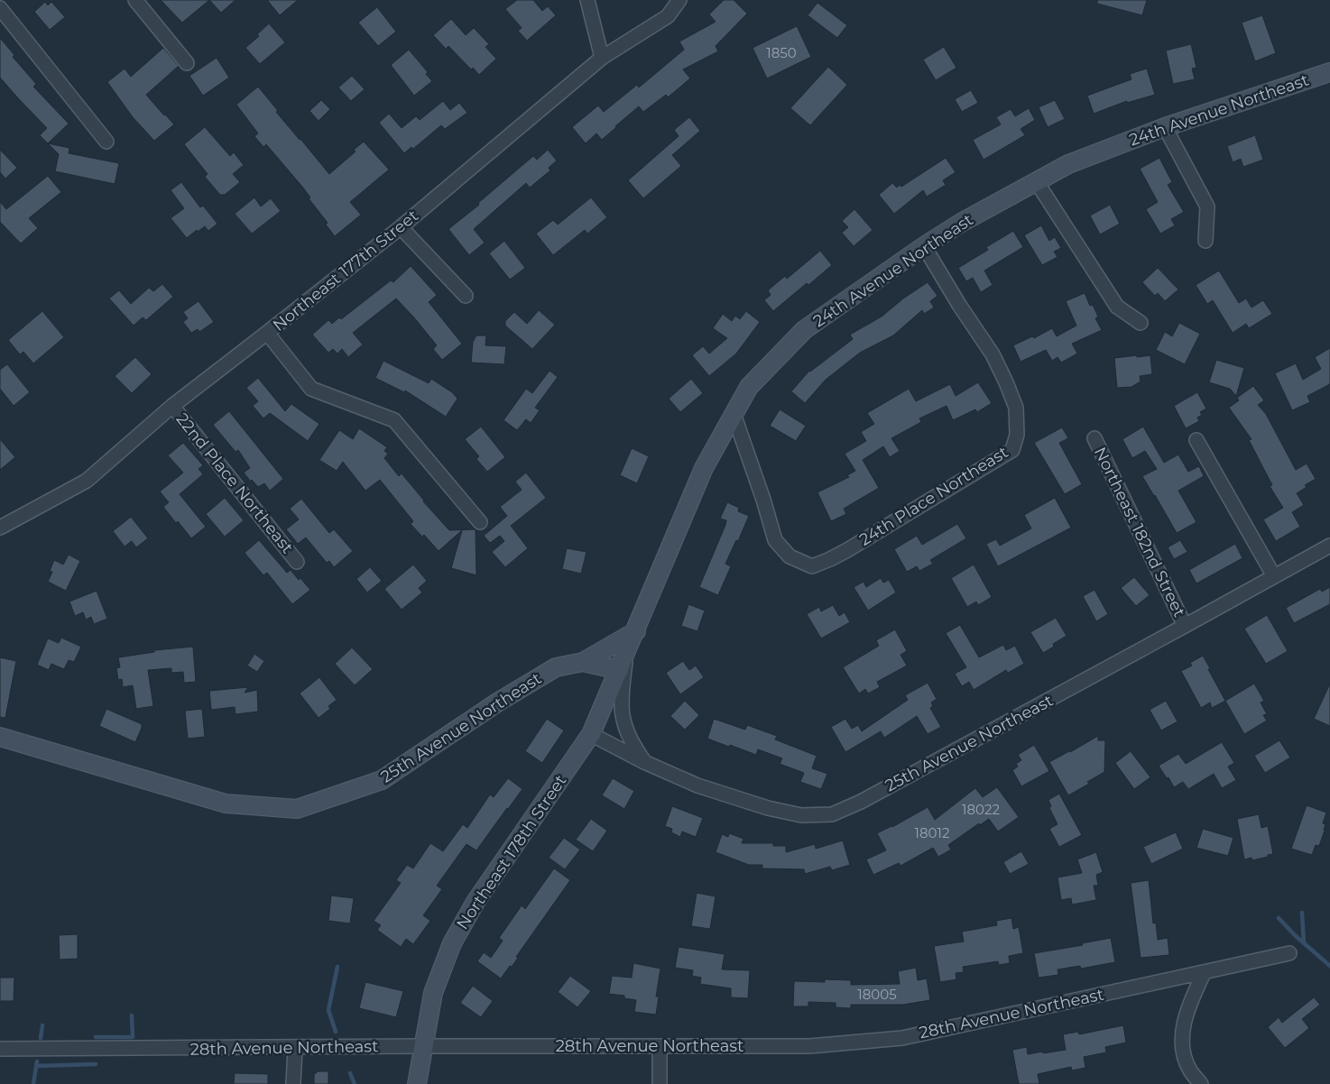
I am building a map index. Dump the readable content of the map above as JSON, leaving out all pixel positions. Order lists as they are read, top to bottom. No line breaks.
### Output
{"streets":{"main road":["24th Avenue Northeast","25th Avenue Northeast","Northeast 178th Street"],"street":["Northeast 177th Street","22nd Place Northeast","24th Place Northeast","Northeast 182nd Street","28th Avenue Northeast"]},"crossings":[["24th Avenue Northeast","24th Place Northeast"],["24th Avenue Northeast","25th Avenue Northeast"],["24th Avenue Northeast","Northeast 178th Street"],["Northeast 177th Street","22nd Place Northeast"],["Northeast 182nd Street","25th Avenue Northeast"],["25th Avenue Northeast","Northeast 178th Street"],["Northeast 178th Street","28th Avenue Northeast"]],"house_numbers":["1850","18022","18012","18005"]}
